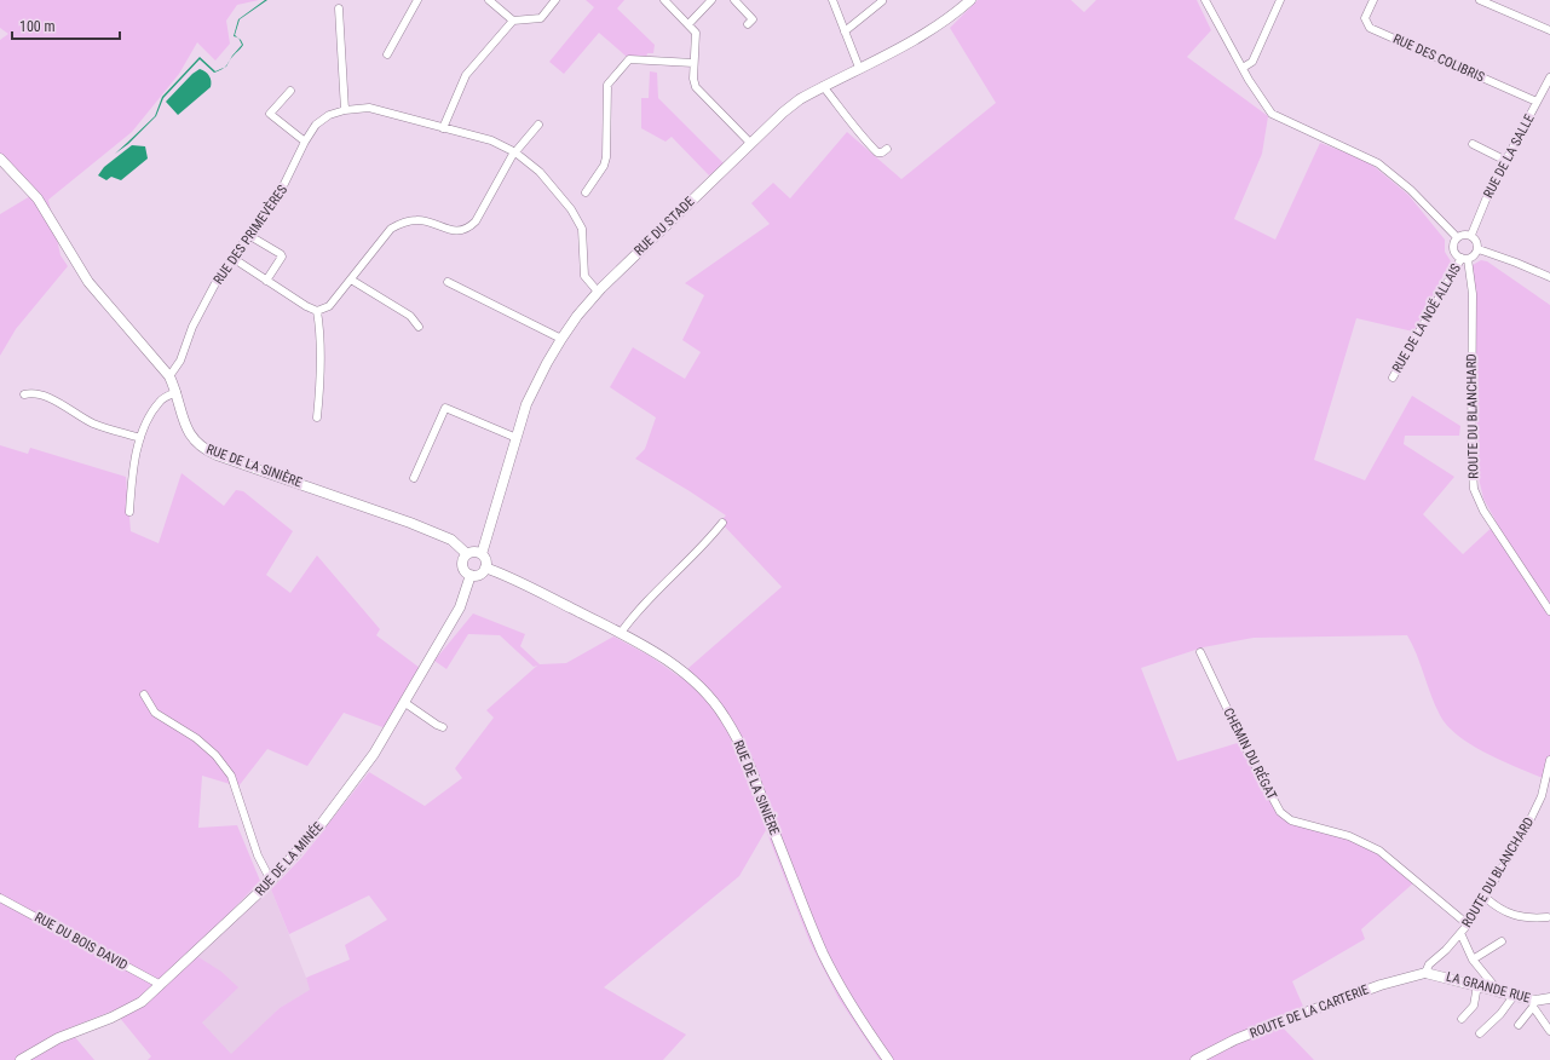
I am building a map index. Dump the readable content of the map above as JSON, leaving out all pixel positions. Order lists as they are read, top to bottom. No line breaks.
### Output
{"streets":{"street":["RUE DES COLIBRIS","RUE DE LA SALLE","RUE DU STADE","RUE DES PRIMEVÈRES","RUE DE LA NOË ALLAIS","ROUTE DU BLANCHARD","RUE DE LA SINIÈRE","CHEMIN DU RÉGAT","RUE DE LA MINÉE","RUE DU BOIS DAVID","LA GRANDE RUE","ROUTE DE LA CARTERIE"]},"crossings":[["RUE DES COLIBRIS","RUE DE LA SALLE"],["RUE DE LA SALLE","RUE DE LA NOË ALLAIS"],["RUE DE LA SALLE","ROUTE DU BLANCHARD"],["RUE DU STADE","RUE DES PRIMEVÈRES"],["RUE DU STADE","RUE DE LA SINIÈRE"],["RUE DU STADE","RUE DE LA MINÉE"],["RUE DES PRIMEVÈRES","RUE DE LA SINIÈRE"],["RUE DE LA NOË ALLAIS","ROUTE DU BLANCHARD"],["ROUTE DU BLANCHARD","CHEMIN DU RÉGAT"],["ROUTE DU BLANCHARD","LA GRANDE RUE"],["ROUTE DU BLANCHARD","ROUTE DE LA CARTERIE"],["RUE DE LA SINIÈRE","RUE DE LA MINÉE"],["RUE DE LA MINÉE","RUE DU BOIS DAVID"],["LA GRANDE RUE","ROUTE DE LA CARTERIE"]],"scale_bar":"100 m"}
